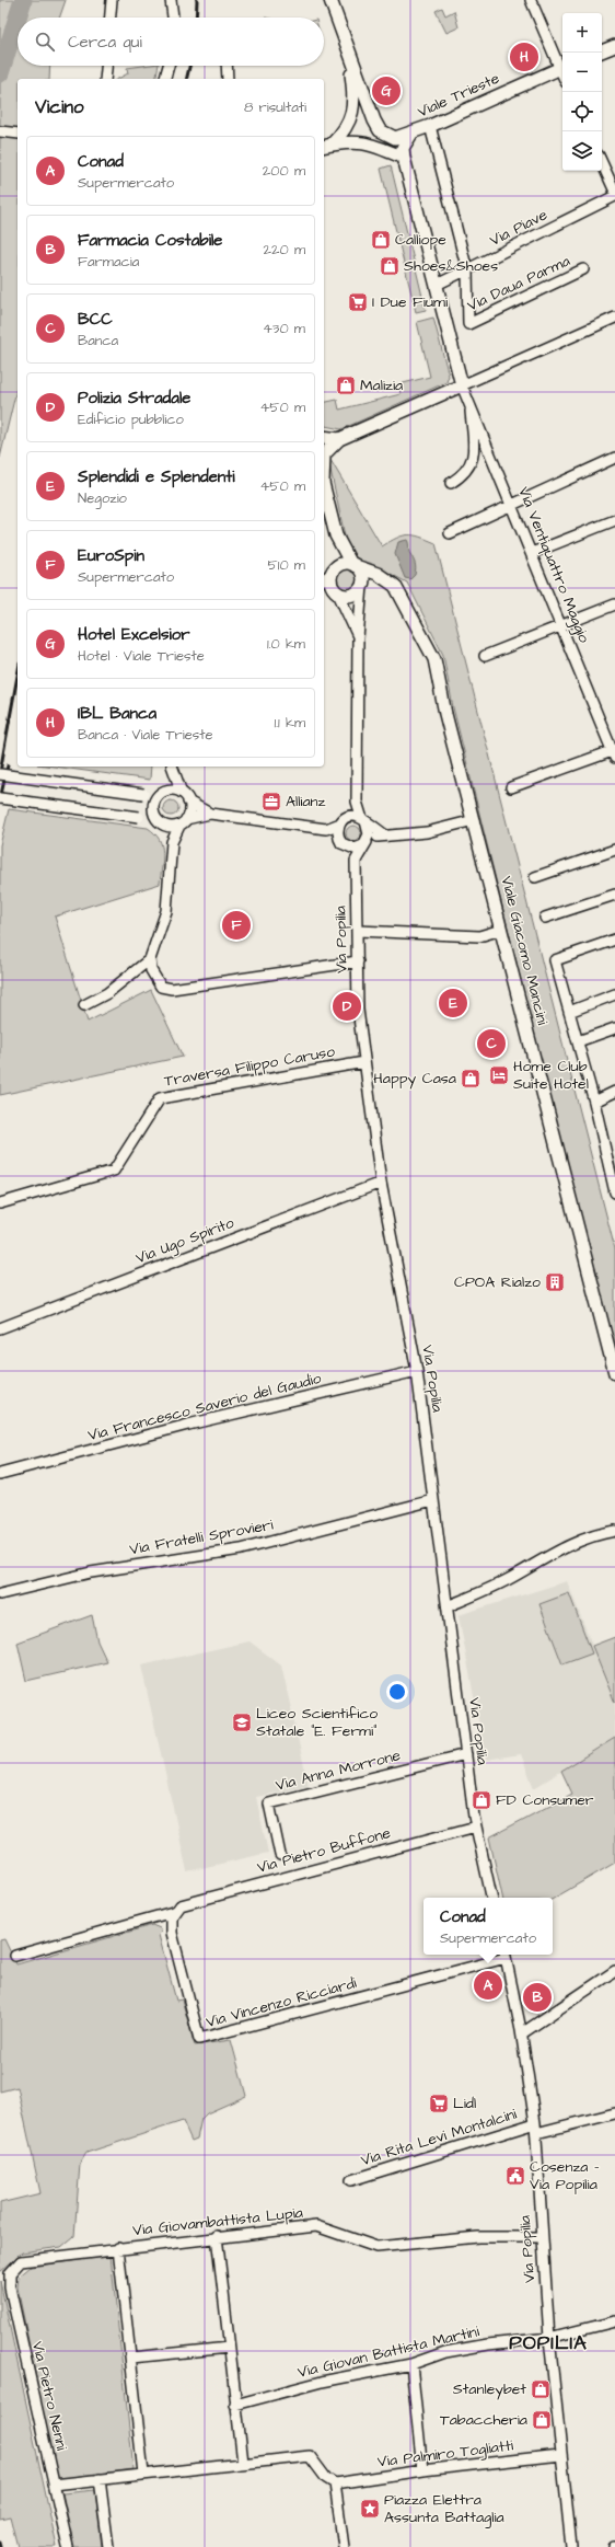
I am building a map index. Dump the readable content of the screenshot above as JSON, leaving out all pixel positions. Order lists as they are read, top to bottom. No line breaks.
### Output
{"streets":{"street":["Viale Trieste","Via Piave","Via Daua Parma","Via Ventiquattro Maggio","Via Popilia","Viale Giacomo Mancini","Traversa Filippo Caruso","Via Ugo Spirito","Via Francesco Saverio del Gaudio","Via Fratelli Sprovieri","Via Anna Morrone","Via Pietro Buffone","Via Vincenzo Ricciardi","Via Rita Levi Montalcini","Via Giovambattista Lupia","Via Giovan Battista Martini","Via Pietro Nenni","Via Palmiro Togliatti"]},"crossings":[["Via Piave","Via Daua Parma"],["Via Popilia","Traversa Filippo Caruso"],["Via Popilia","Via Ugo Spirito"],["Via Popilia","Via Francesco Saverio del Gaudio"],["Via Popilia","Via Fratelli Sprovieri"],["Via Popilia","Via Anna Morrone"],["Via Popilia","Via Pietro Buffone"],["Via Popilia","Via Vincenzo Ricciardi"],["Via Popilia","Via Rita Levi Montalcini"],["Via Popilia","Via Giovambattista Lupia"],["Via Popilia","Via Giovan Battista Martini"],["Via Popilia","Via Palmiro Togliatti"],["Via Pietro Buffone","Via Vincenzo Ricciardi"],["Via Giovambattista Lupia","Via Pietro Nenni"]],"districts":["POPILIA"],"places":{"shop":["Calliope","Shoes&Shoes","Malizia","Happy Casa","FD Consumer","Stanleybet","Tabaccheria"],"supermarket":["I Due Fiumi","Lidl"],"office":["Allianz"],"hotel":["Home Club Suite Hotel"],"building":["CPOA Rialzo"],"school or university":["Liceo Scientifico Statale \"E. Fermi\""],"public building":["Cosenza - Via Popilia"],"place":["Piazza Elettra Assunta Battaglia"]},"page":{"map_buttons":["+","−"],"search":"Cerca qui","pins":["H","G","F","E","D","C","A","B"],"heading":["Vicino","8 risultati"],"list":[{"mark":"A","name":"Conad","note":"Supermercato","value":"200 m"},{"mark":"B","name":"Farmacia Costabile","note":"Farmacia","value":"220 m"},{"mark":"C","name":"BCC","note":"Banca","value":"430 m"},{"mark":"D","name":"Polizia Stradale","note":"Edificio pubblico","value":"450 m"},{"mark":"E","name":"Splendidi e Splendenti","note":"Negozio","value":"450 m"},{"mark":"F","name":"EuroSpin","note":"Supermercato","value":"510 m"},{"mark":"G","name":"Hotel Excelsior","note":"Hotel · Viale Trieste","value":"1.0 km"},{"mark":"H","name":"IBL Banca","note":"Banca · Viale Trieste","value":"1.1 km"}],"popup":["Conad","Supermercato"]}}
